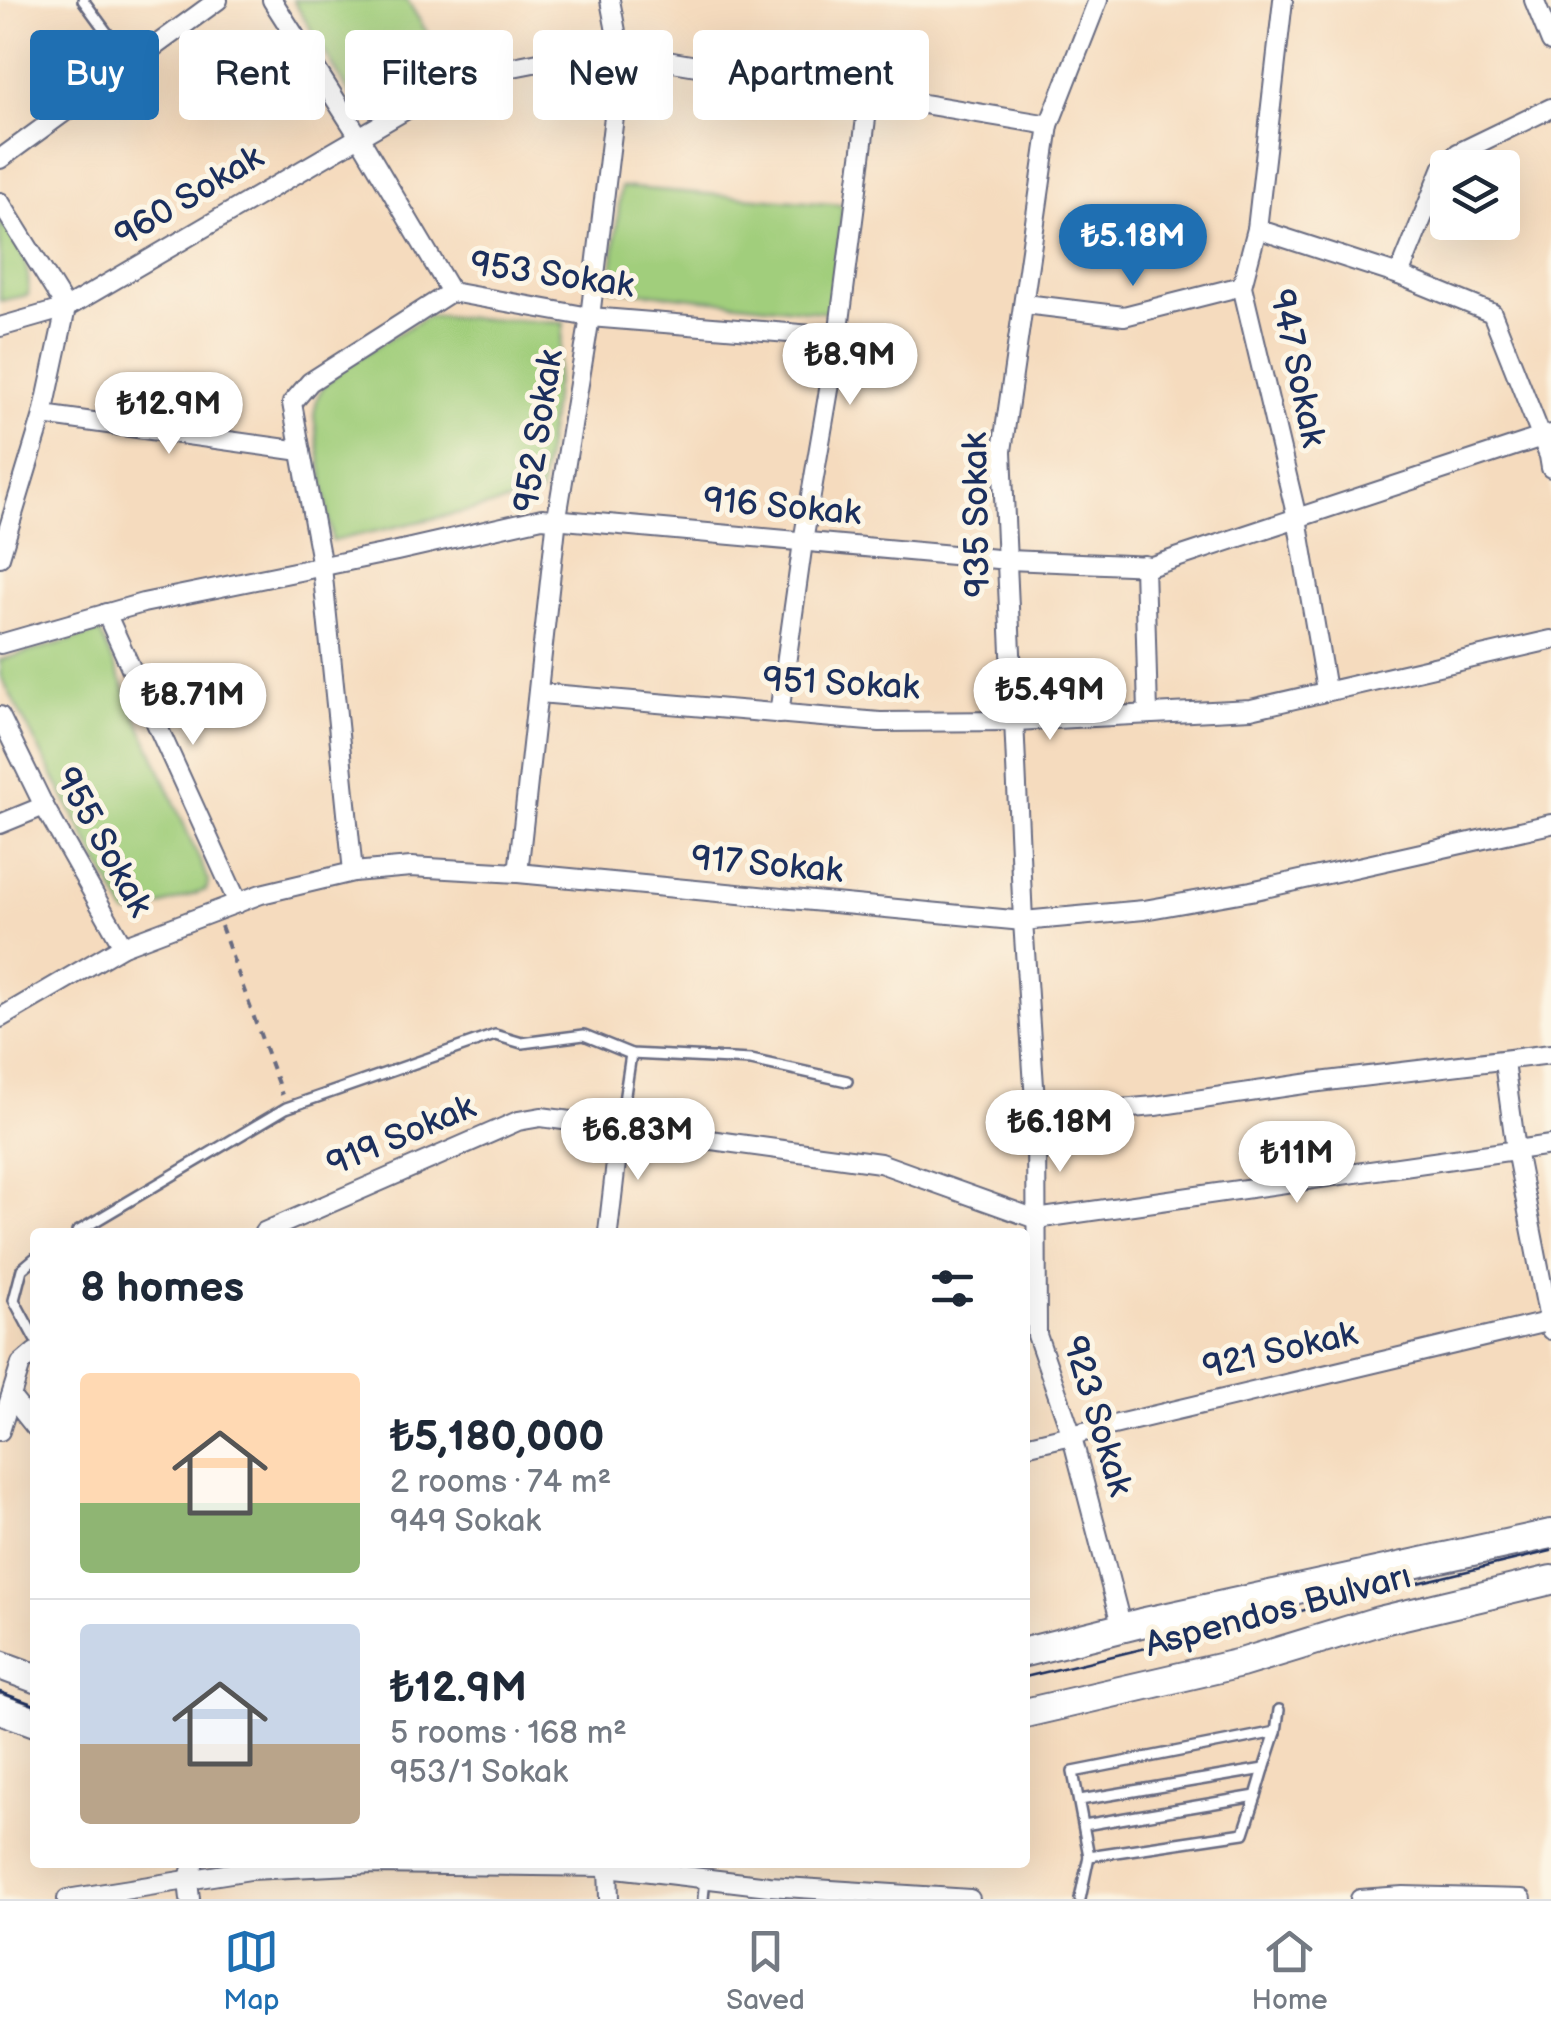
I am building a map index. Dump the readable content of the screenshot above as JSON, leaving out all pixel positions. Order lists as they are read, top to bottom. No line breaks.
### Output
{"streets":{"main road":["Aspendos Bulvarı"],"street":["960 Sokak","953 Sokak","947 Sokak","952 Sokak","916 Sokak","935 Sokak","951 Sokak","955 Sokak","917 Sokak","919 Sokak","921 Sokak","923 Sokak"]},"crossings":[["960 Sokak","935 Sokak"],["953 Sokak","952 Sokak"],["947 Sokak","916 Sokak"],["947 Sokak","951 Sokak"],["952 Sokak","916 Sokak"],["952 Sokak","951 Sokak"],["952 Sokak","917 Sokak"],["916 Sokak","935 Sokak"],["935 Sokak","951 Sokak"],["935 Sokak","917 Sokak"],["935 Sokak","923 Sokak"],["955 Sokak","917 Sokak"],["917 Sokak","923 Sokak"],["919 Sokak","923 Sokak"],["921 Sokak","923 Sokak"],["923 Sokak","Aspendos Bulvarı"]],"page":{"chip":["Buy","Rent","Filters","New","Apartment"],"price":["₺5.18M","₺8.9M","₺12.9M","₺5.49M","₺8.71M","₺6.18M","₺6.83M","₺11M"],"heading":"8 homes","list":[{"name":"₺5,180,000","note":"2 rooms · 74 m² · 949 Sokak"},{"name":"₺12.9M","note":"5 rooms · 168 m² · 953/1 Sokak"}],"tabs":["Map","Saved","Home"]}}
